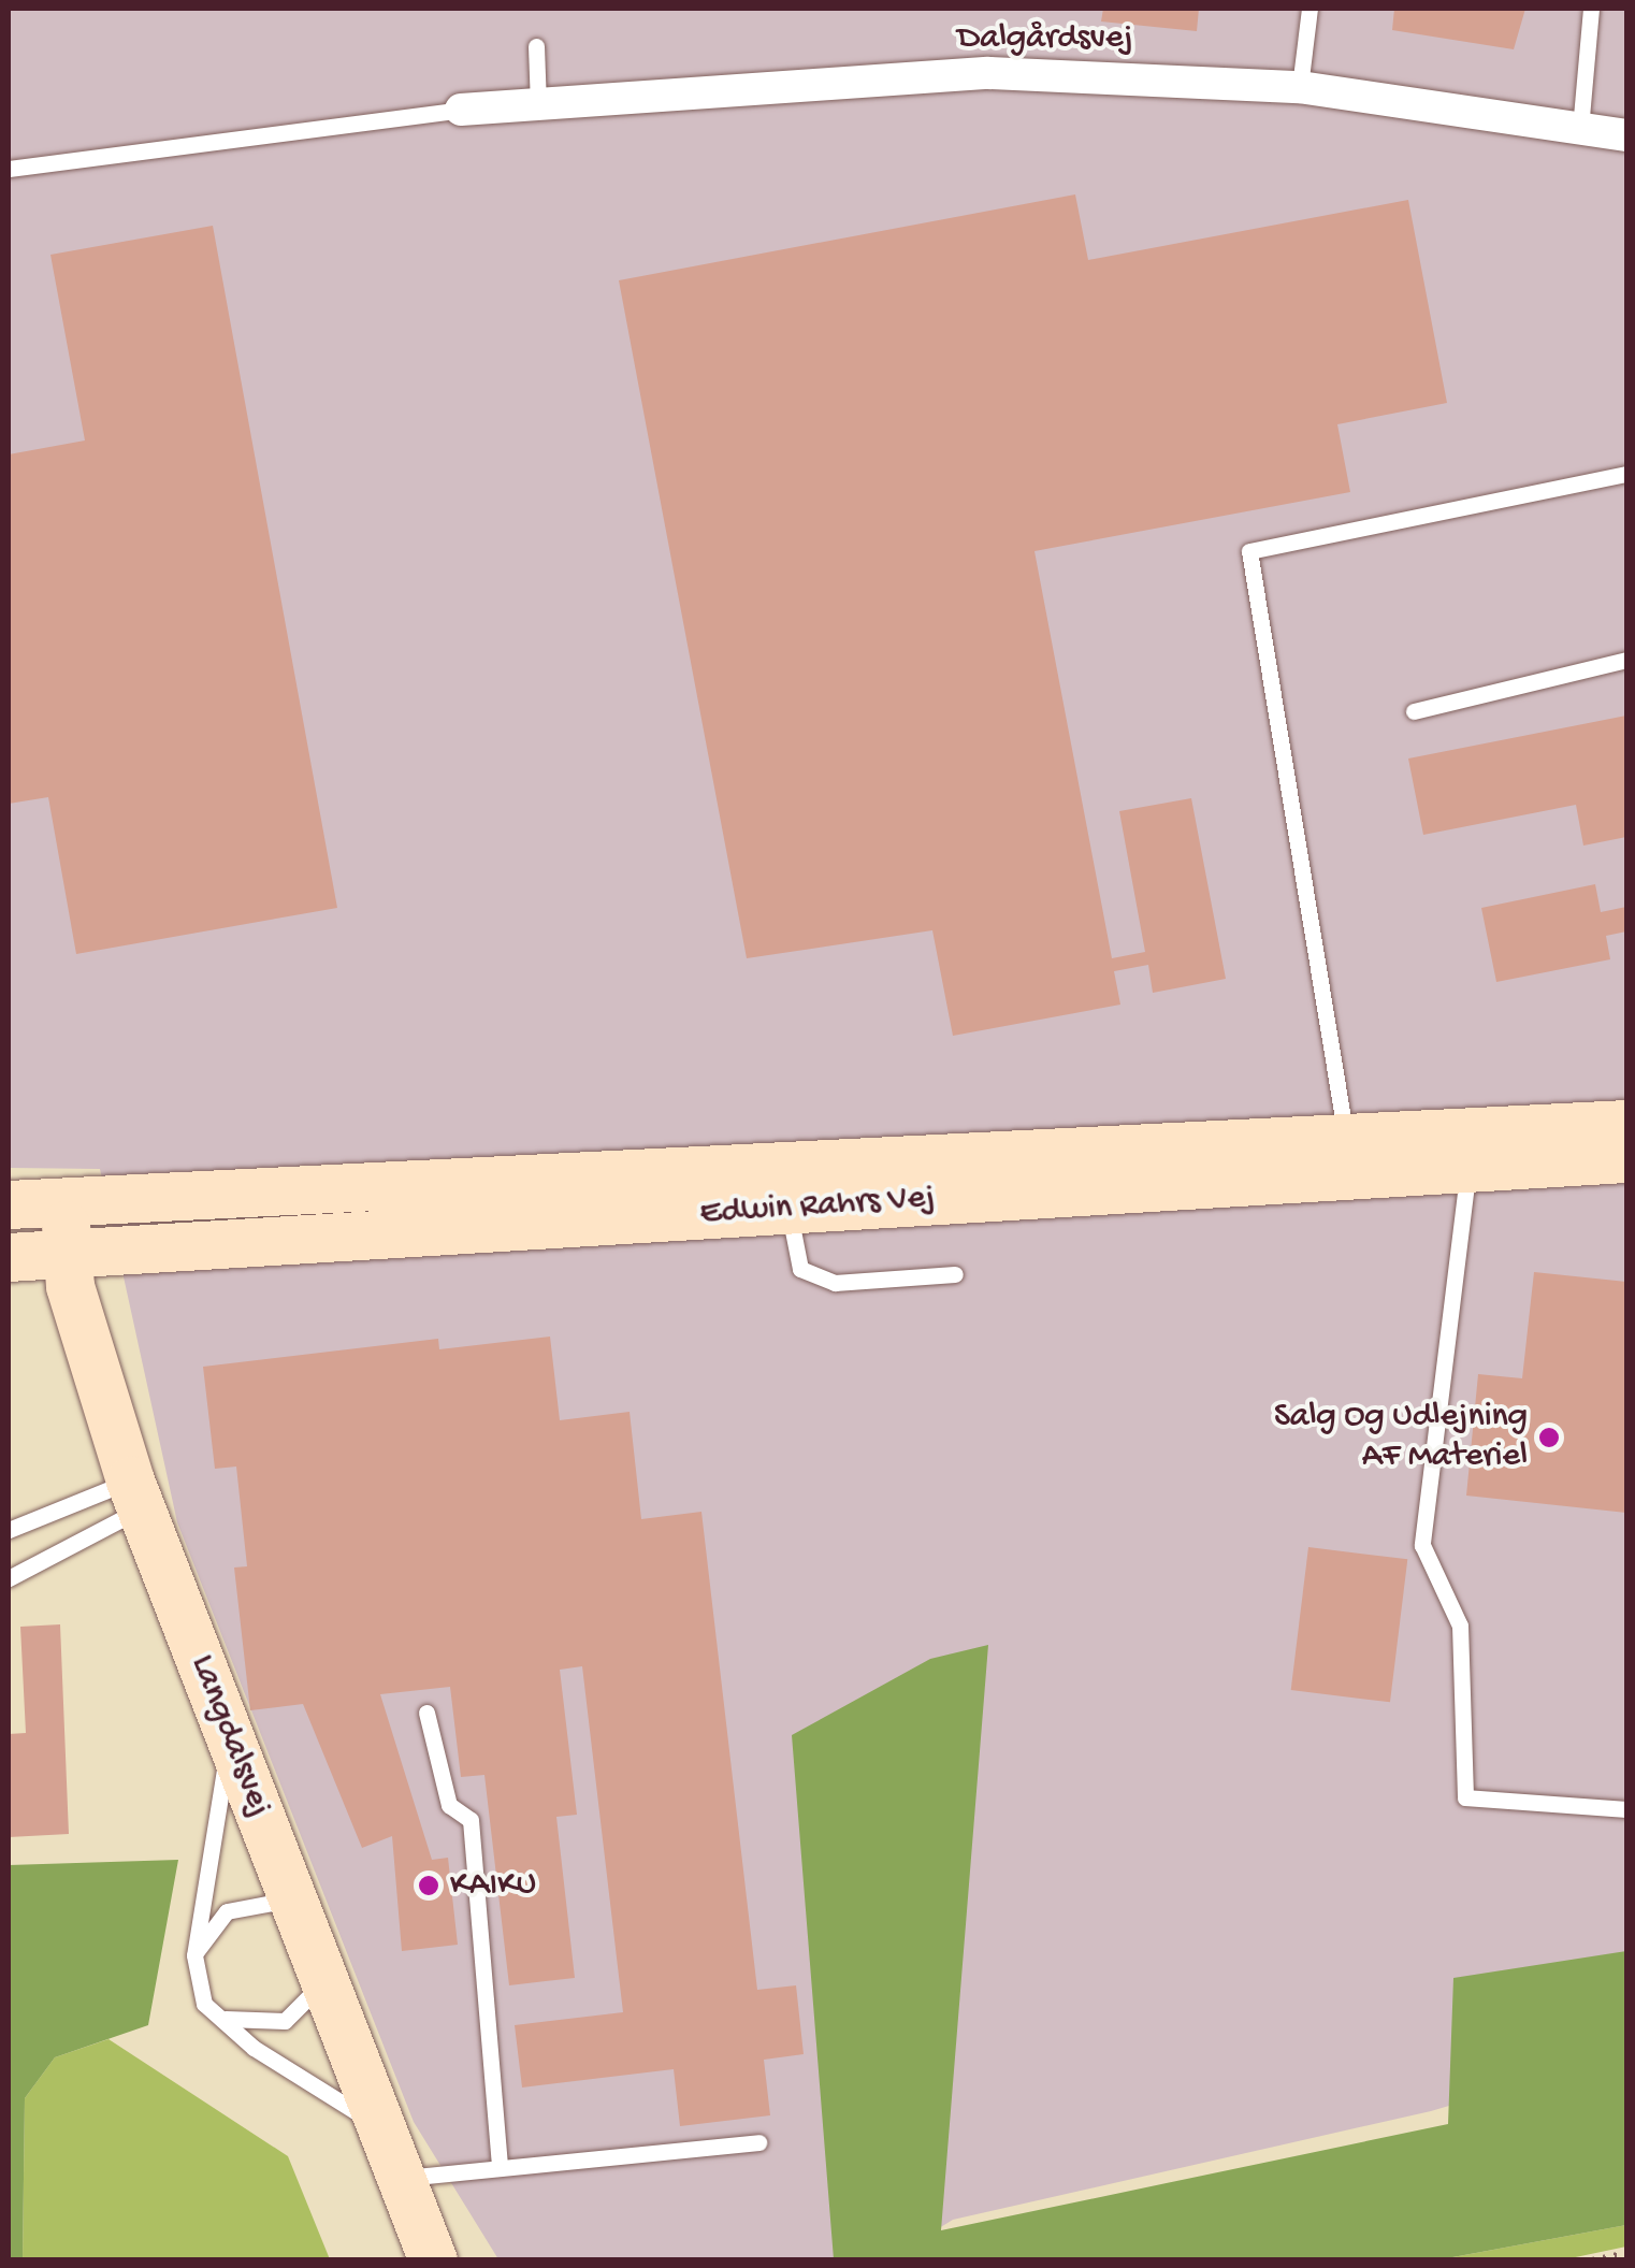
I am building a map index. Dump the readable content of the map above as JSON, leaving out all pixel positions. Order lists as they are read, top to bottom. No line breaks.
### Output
{"streets":{"street":["Dalgårdsvej","Edwin Rahrs Vej","Langdalsvej"]},"crossings":[["Edwin Rahrs Vej","Langdalsvej"]],"places":["Salg Og Udlejning AF Materiel","KAIKU"]}
